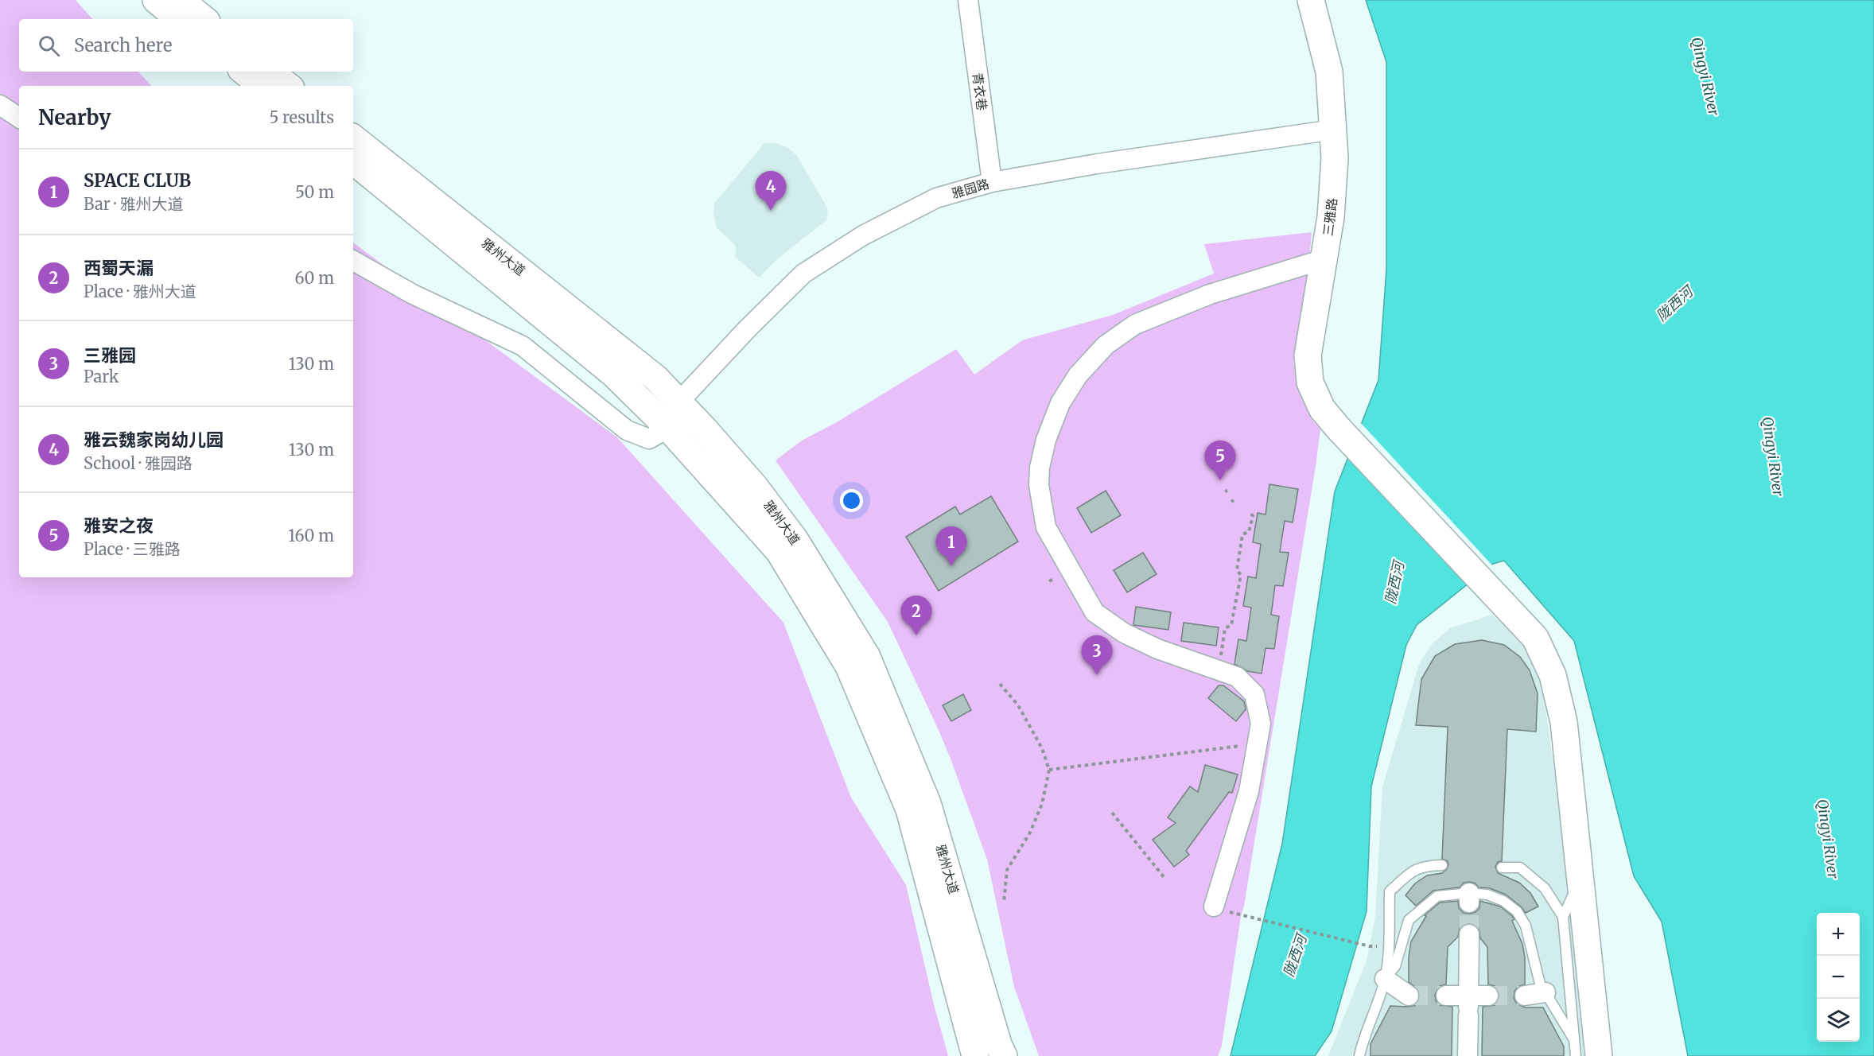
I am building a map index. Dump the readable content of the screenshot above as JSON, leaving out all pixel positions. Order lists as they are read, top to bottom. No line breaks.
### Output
{"streets":{"main road":["三雅路","雅州大道"],"street":["青衣巷","雅园路"]},"crossings":[["青衣巷","雅园路"],["雅园路","三雅路"],["雅园路","雅州大道"]],"water":["Qingyi River","陇西河"],"page":{"search":"Search here","heading":["Nearby","5 results"],"list":[{"mark":"1","name":"SPACE CLUB","note":"Bar · 雅州大道","value":"50 m"},{"mark":"2","name":"西蜀天漏","note":"Place · 雅州大道","value":"60 m"},{"mark":"3","name":"三雅园","note":"Park","value":"130 m"},{"mark":"4","name":"雅云魏家岗幼儿园","note":"School · 雅园路","value":"130 m"},{"mark":"5","name":"雅安之夜","note":"Place · 三雅路","value":"160 m"}],"pins":["4","5","1","2","3"],"map_buttons":["+","−"]}}
